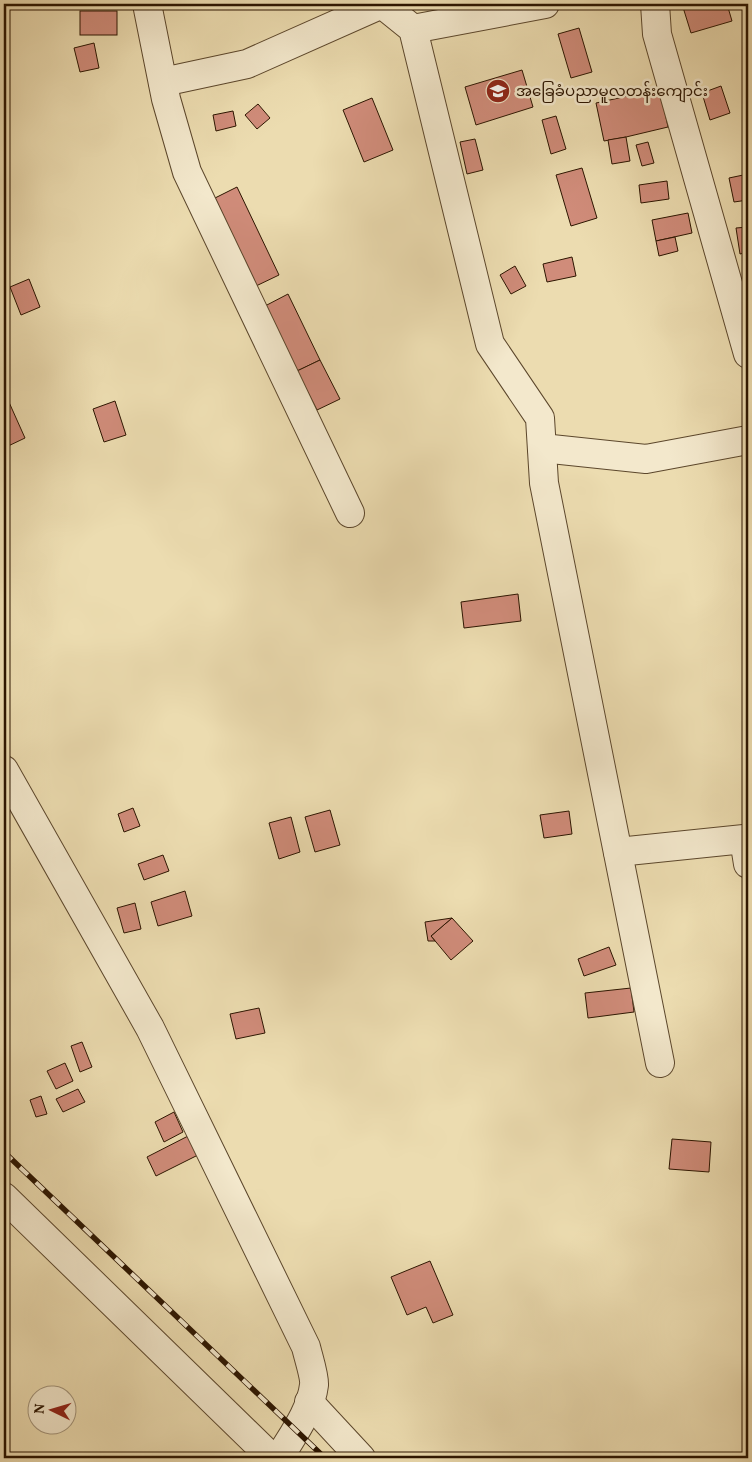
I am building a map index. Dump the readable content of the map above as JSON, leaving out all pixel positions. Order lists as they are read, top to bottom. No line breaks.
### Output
{"places":{"school or university":["အခြေခံပညာမူလတန်းကျောင်း"]},"north":"left"}
